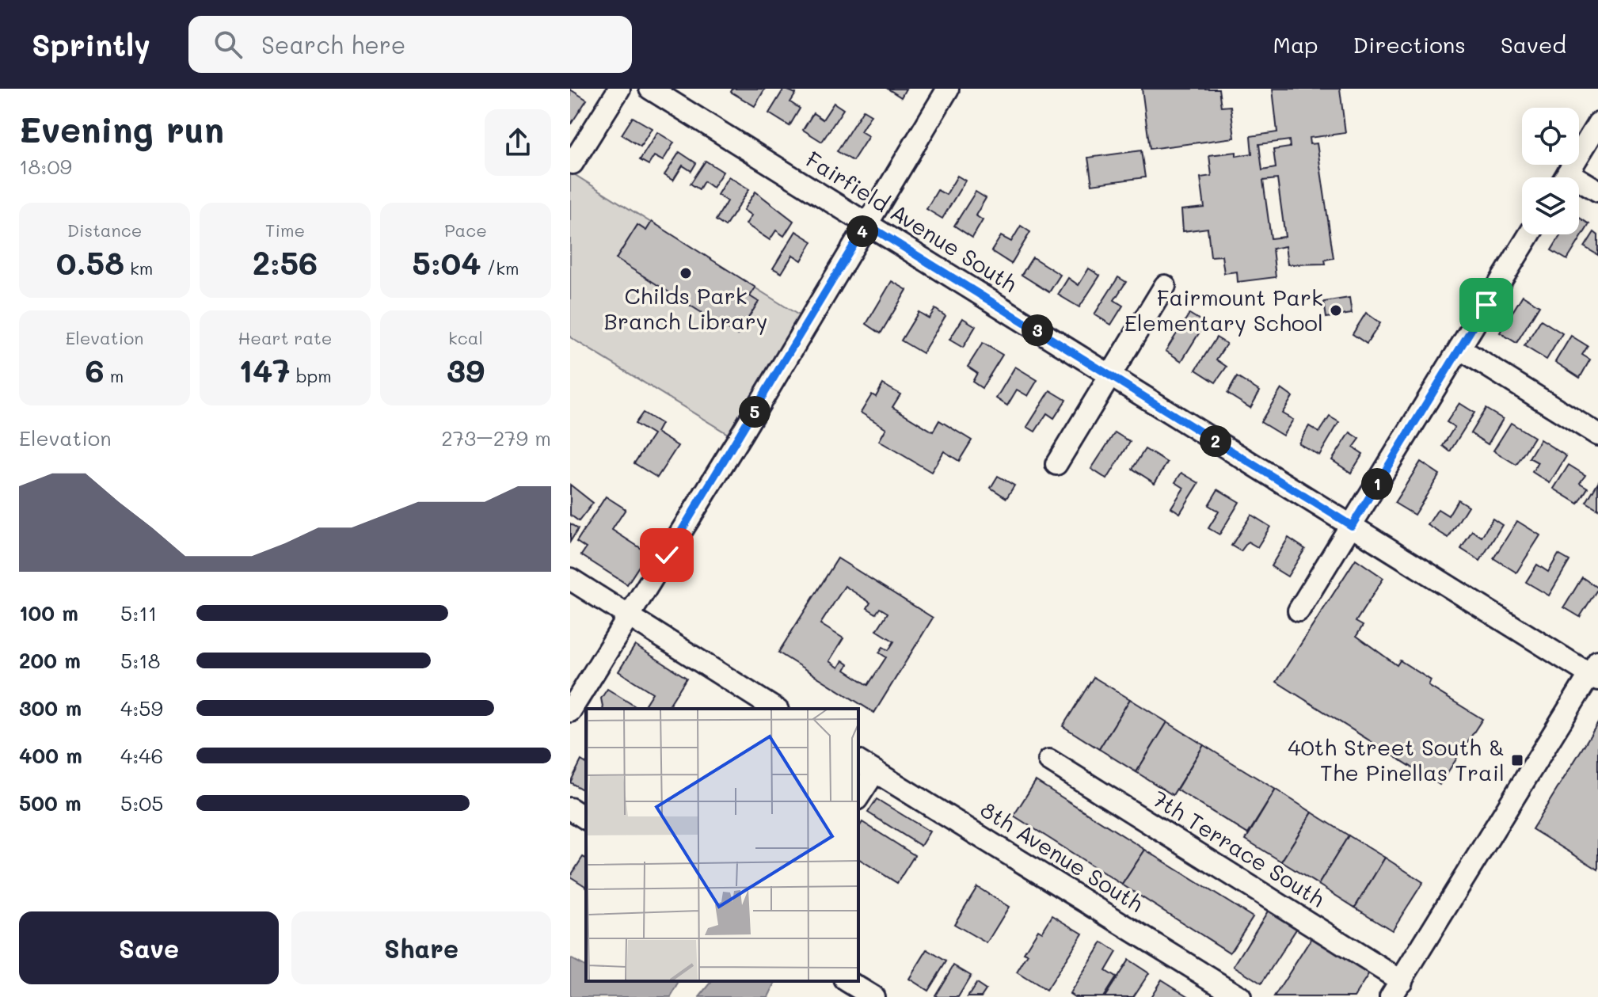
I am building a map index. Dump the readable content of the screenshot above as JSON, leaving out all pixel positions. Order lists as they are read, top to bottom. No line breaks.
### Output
{"streets":{"street":["Fairfield Avenue South","7th Terrace South","8th Avenue South"]},"places":{"other":["Childs Park Branch Library","Fairmount Park Elementary School"],"transit":["40th Street South & The Pinellas Trail"]},"page":{"header":"Sprintly","search":"Search here","nav":["Map","Directions","Saved"],"heading":["Evening run","18:09"],"stats":[["Distance","0.58 km"],["Time","2:56"],["Pace","5:04 /km"],["Elevation","6 m"],["Heart rate","147 bpm"],["kcal","39"]],"pins":["4","3","5","2","1"],"chart":["Elevation","273–279 m"],"list":[{"name":"100 m","note":"5:11"},{"name":"200 m","note":"5:18"},{"name":"300 m","note":"4:59"},{"name":"400 m","note":"4:46"},{"name":"500 m","note":"5:05"}],"buttons":["Save","Share"]}}
